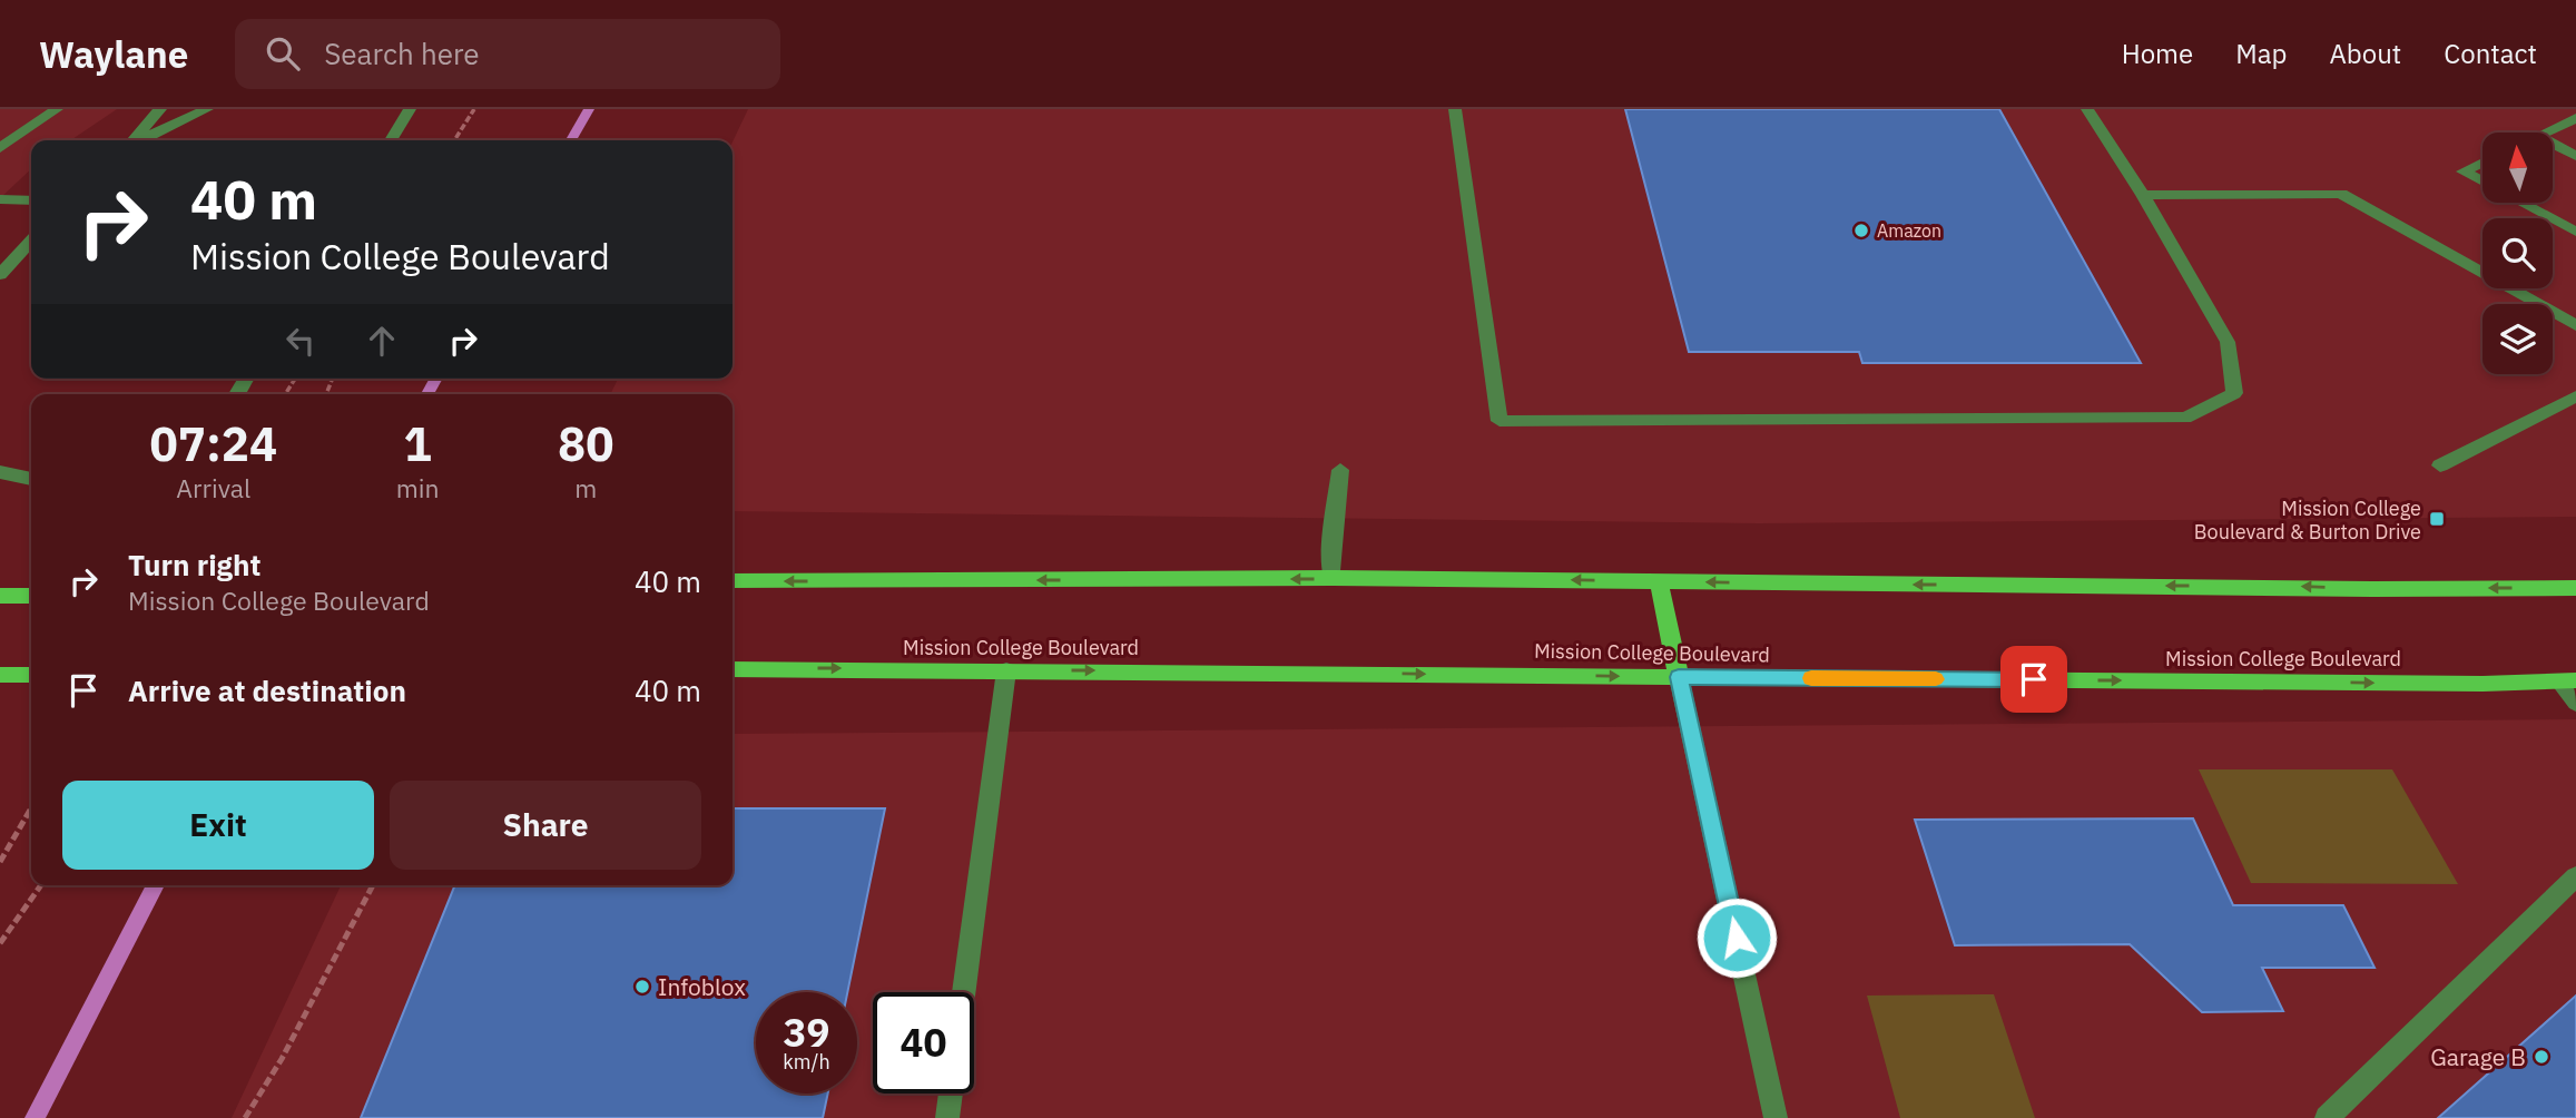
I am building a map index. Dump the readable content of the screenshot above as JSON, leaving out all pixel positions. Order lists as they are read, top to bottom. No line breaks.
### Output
{"streets":{"main road":["Mission College Boulevard"]},"places":{"other":["Amazon","Infoblox","Garage B"],"transit":["Mission College Boulevard & Burton Drive"]},"north":"top","page":{"header":"Waylane","search":"Search here","nav":["Home","Map","About","Contact"],"turn":["40 m","Mission College Boulevard"],"eta":["07:24","Arrival","1","min","80","m"],"list":[{"name":"Turn right","note":"Mission College Boulevard","value":"40 m"},{"name":"Arrive at destination","value":"40 m"}],"buttons":["Exit","Share"],"speed":"39 km/h","limit":"40"}}
